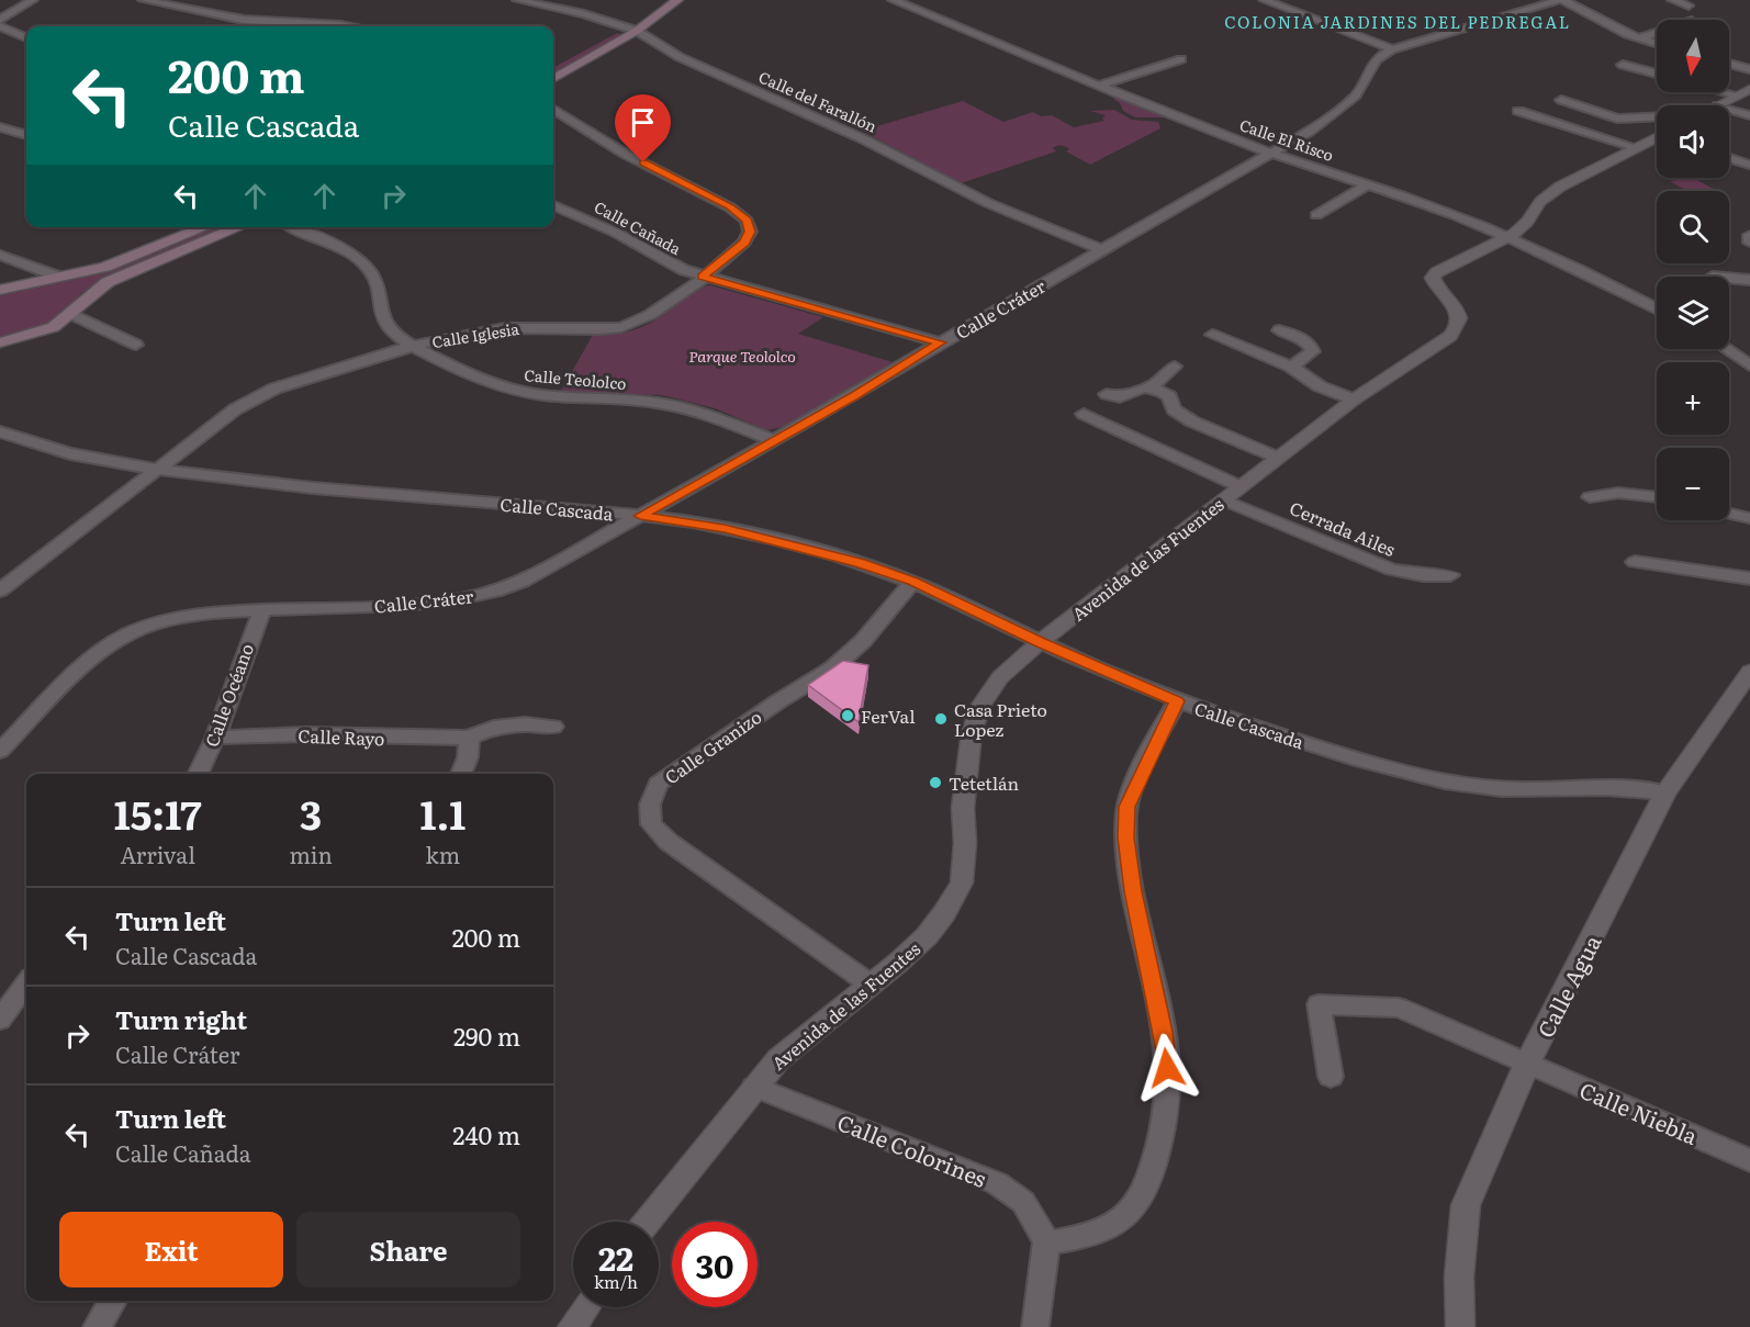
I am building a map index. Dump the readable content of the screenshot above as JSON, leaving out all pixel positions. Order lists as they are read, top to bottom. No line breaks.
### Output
{"streets":{"street":["Calle del Farallón","Calle El Risco","Calle Cañada","Calle Cráter","Calle Iglesia","Calle Teololco","Calle Cascada","Cerrada Ailes","Avenida de las Fuentes","Calle Océano","Calle Rayo","Calle Granizo","Calle Agua","Calle Niebla","Calle Colorines"]},"crossings":[["Calle del Farallón","Calle Cráter"],["Calle El Risco","Calle Cráter"],["Calle El Risco","Avenida de las Fuentes"],["Calle Cañada","Calle Cráter"],["Calle Cañada","Calle Iglesia"],["Calle Cráter","Calle Teololco"],["Calle Cráter","Calle Cascada"],["Calle Cráter","Calle Océano"],["Calle Iglesia","Calle Teololco"],["Calle Iglesia","Calle Cascada"],["Calle Cascada","Avenida de las Fuentes"],["Calle Cascada","Calle Granizo"],["Calle Cascada","Calle Agua"],["Cerrada Ailes","Avenida de las Fuentes"],["Avenida de las Fuentes","Calle Granizo"],["Avenida de las Fuentes","Calle Colorines"],["Calle Océano","Calle Rayo"],["Calle Agua","Calle Niebla"]],"districts":["COLONIA JARDINES DEL PEDREGAL"],"parks":["Parque Teololco"],"places":["FerVal","Casa Prieto Lopez","Tetetlán"],"north":"bottom","page":{"map_buttons":["+","−"],"turn":["200 m","Calle Cascada"],"eta":["15:17","Arrival","3","min","1.1","km"],"list":[{"name":"Turn left","note":"Calle Cascada","value":"200 m"},{"name":"Turn right","note":"Calle Cráter","value":"290 m"},{"name":"Turn left","note":"Calle Cañada","value":"240 m"}],"buttons":["Exit","Share"],"speed":"22 km/h","limit":"30"}}
